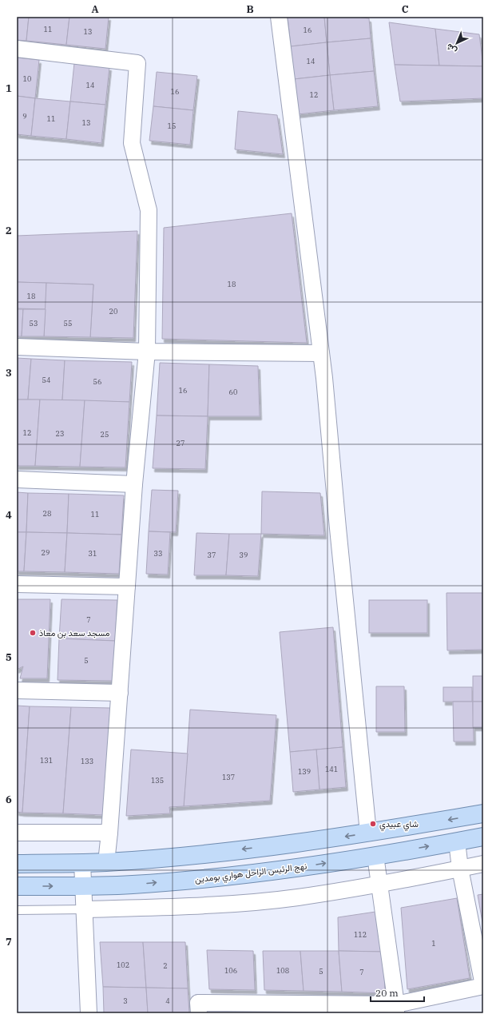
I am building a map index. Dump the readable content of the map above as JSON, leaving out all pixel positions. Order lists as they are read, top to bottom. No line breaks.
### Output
{"streets":{"main road":["نهج الرئيس الراحل هواري بومدين"]},"places":["مسجد سعد بن معاذ","شاي عبيدي"],"house_numbers":["11","16","13","14","10","14","16","12","9","11","13","15","18","18","20","53","55","54","56","16","60","12","23","25","27","28","11","29","31","33","37","39","7","5","131","133","141","139","137","135","112","1","102","2","106","108","5","7","3","4"],"scale_bar":"20 m","north":"bottom left","grid":{"columns":["A","B","C"],"rows":["1","2","3","4","5","6","7"]}}
